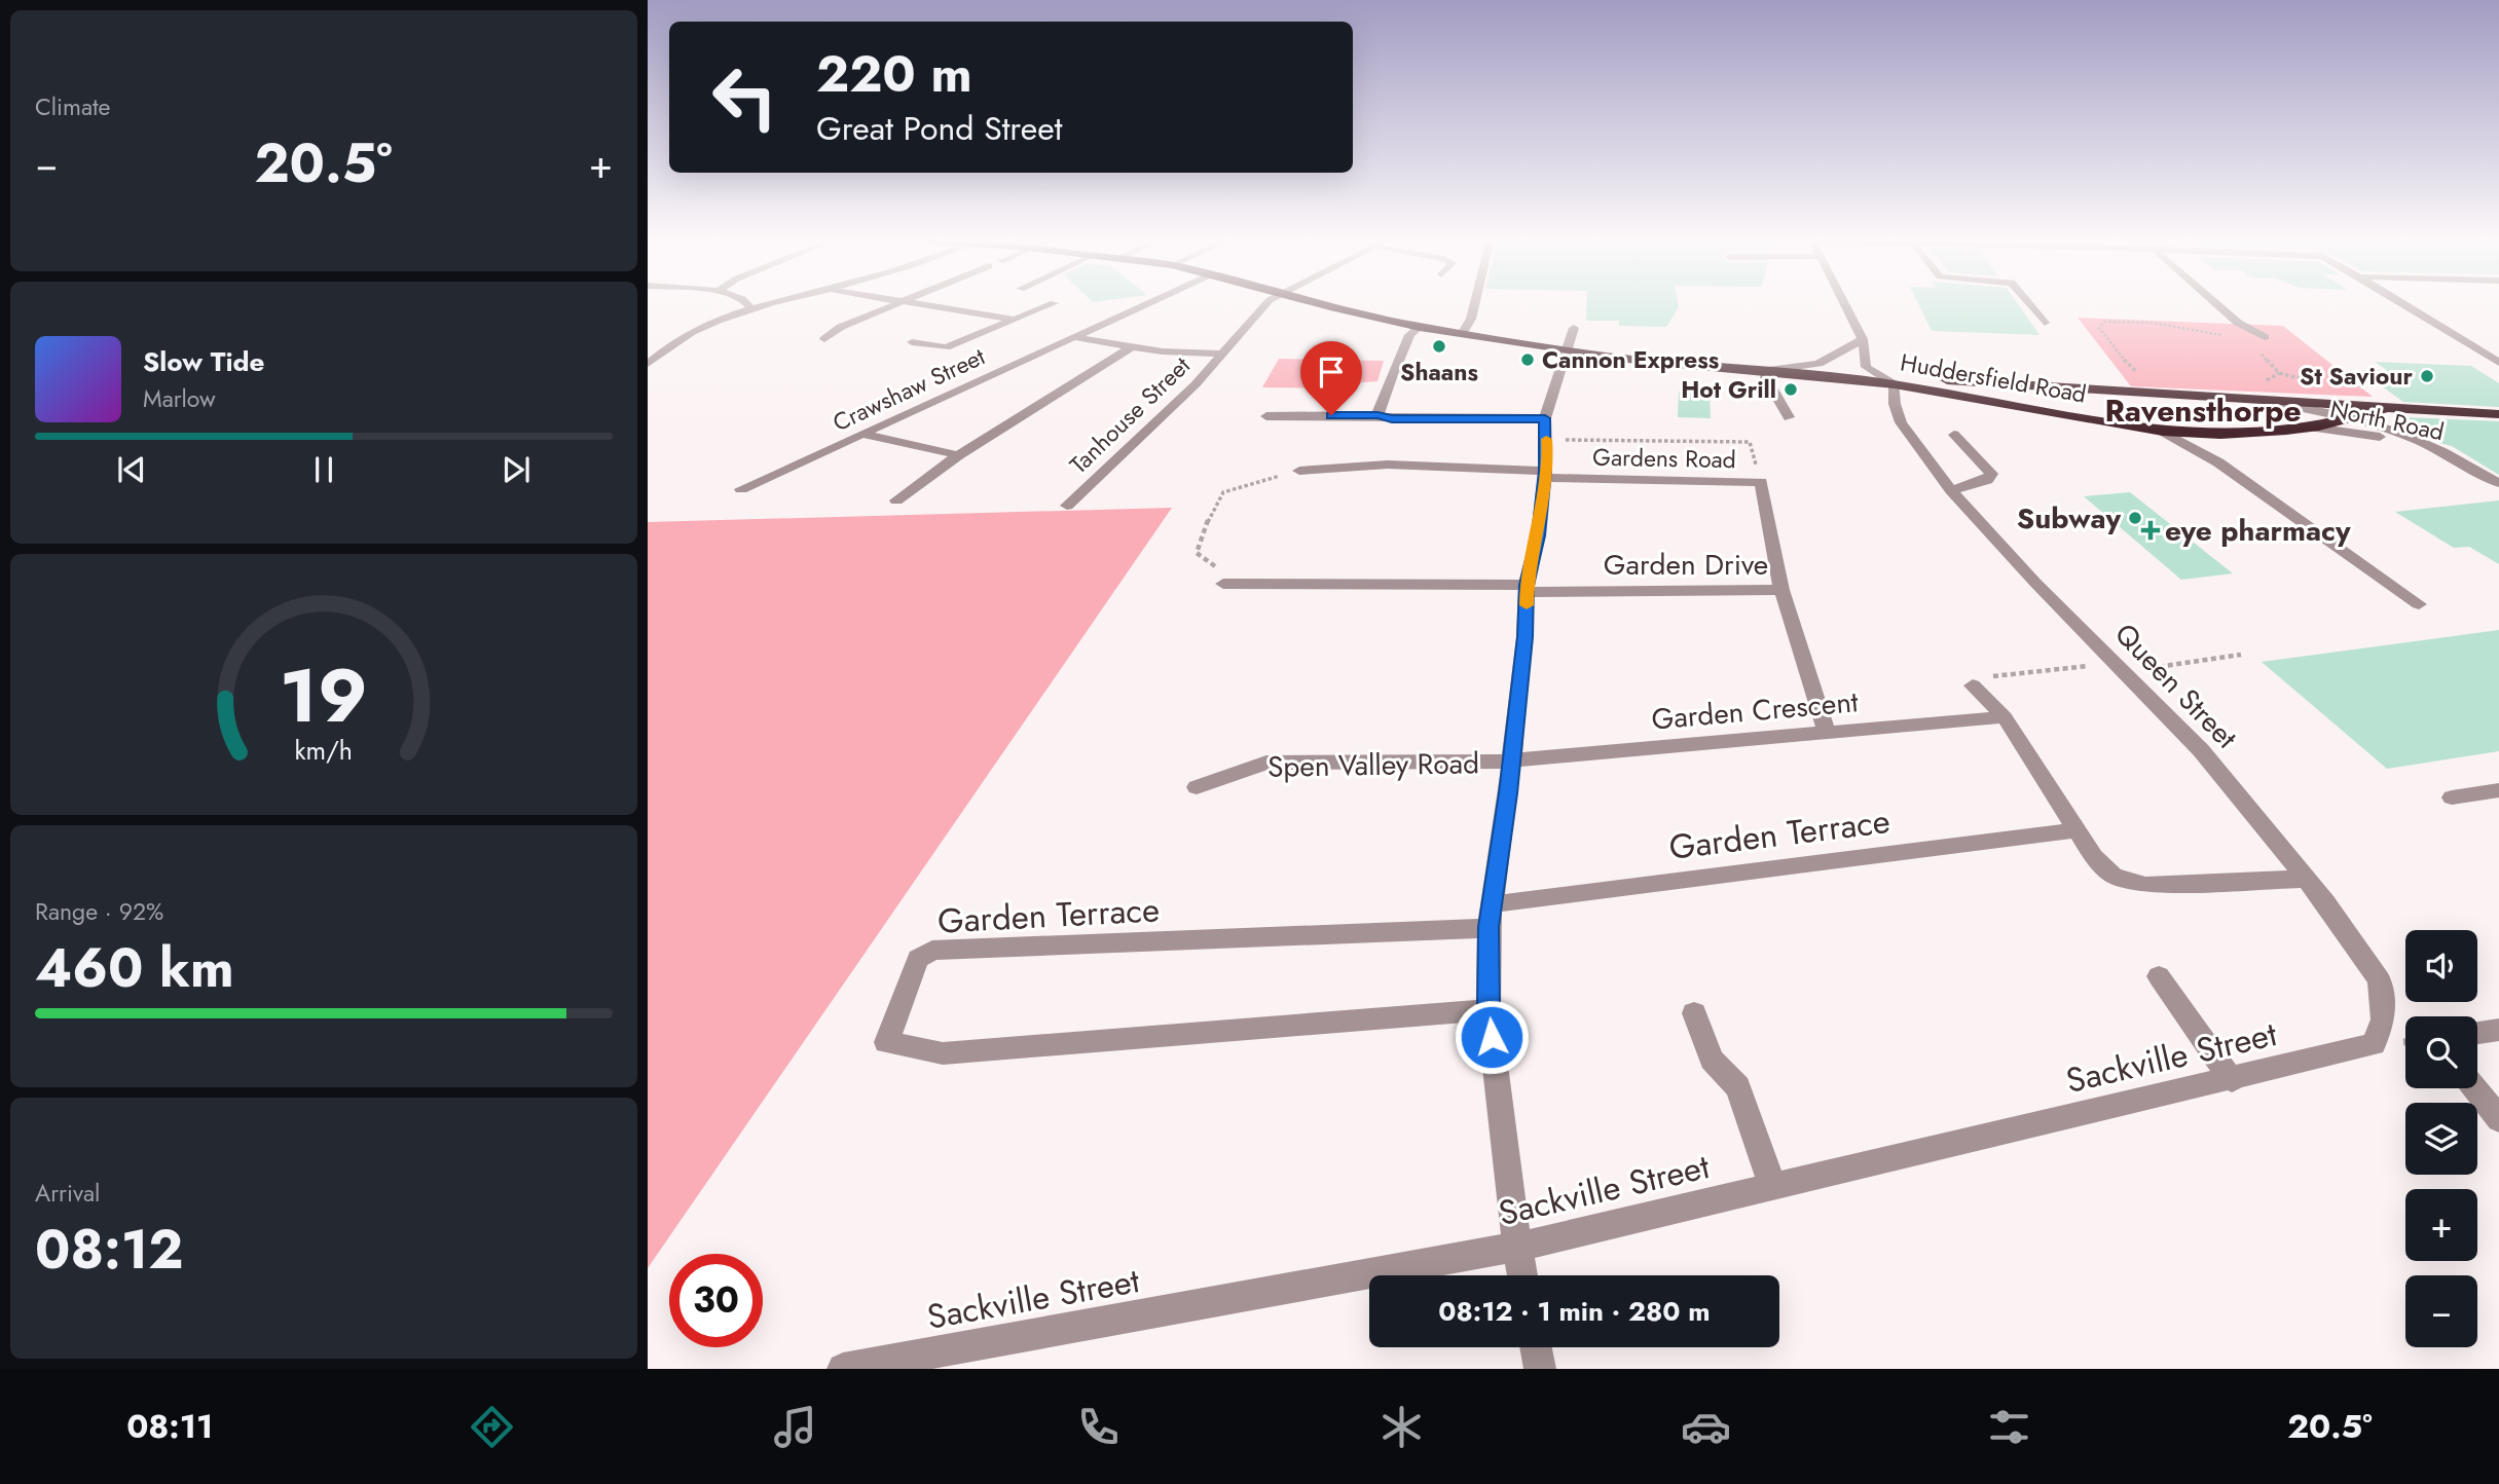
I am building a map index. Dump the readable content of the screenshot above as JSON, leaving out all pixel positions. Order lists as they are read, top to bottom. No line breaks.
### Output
{"streets":{"highway":["Huddersfield Road"],"street":["Crawshaw Street","Tanhouse Street","North Road","Gardens Road","Garden Drive","Queen Street","Garden Crescent","Spen Valley Road","Garden Terrace","Sackville Street"]},"crossings":[["Huddersfield Road","North Road"],["Huddersfield Road","Queen Street"],["Huddersfield Road","Spen Valley Road"],["Gardens Road","Garden Drive"],["Gardens Road","Spen Valley Road"],["Garden Drive","Garden Crescent"],["Garden Drive","Spen Valley Road"],["Queen Street","Sackville Street"],["Garden Crescent","Spen Valley Road"],["Spen Valley Road","Garden Terrace"],["Spen Valley Road","Sackville Street"]],"districts":["Ravensthorpe"],"places":{"other":["Shaans","Cannon Express","St Saviour","Hot Grill","Subway"],"health":["eye pharmacy"]},"page":{"tile":["Climate",["Range · 92%","460 km"],["Arrival","08:12"]],"turn":["220 m","Great Pond Street"],"heat":["−","20.5°","+"],"song":["Slow Tide","Marlow"],"map_buttons":["+","−"],"limit":"30","trip":"08:12 · 1 min · 280 m","tabs":["08:11","20.5°"],"gauge":["19","km/h"]}}
